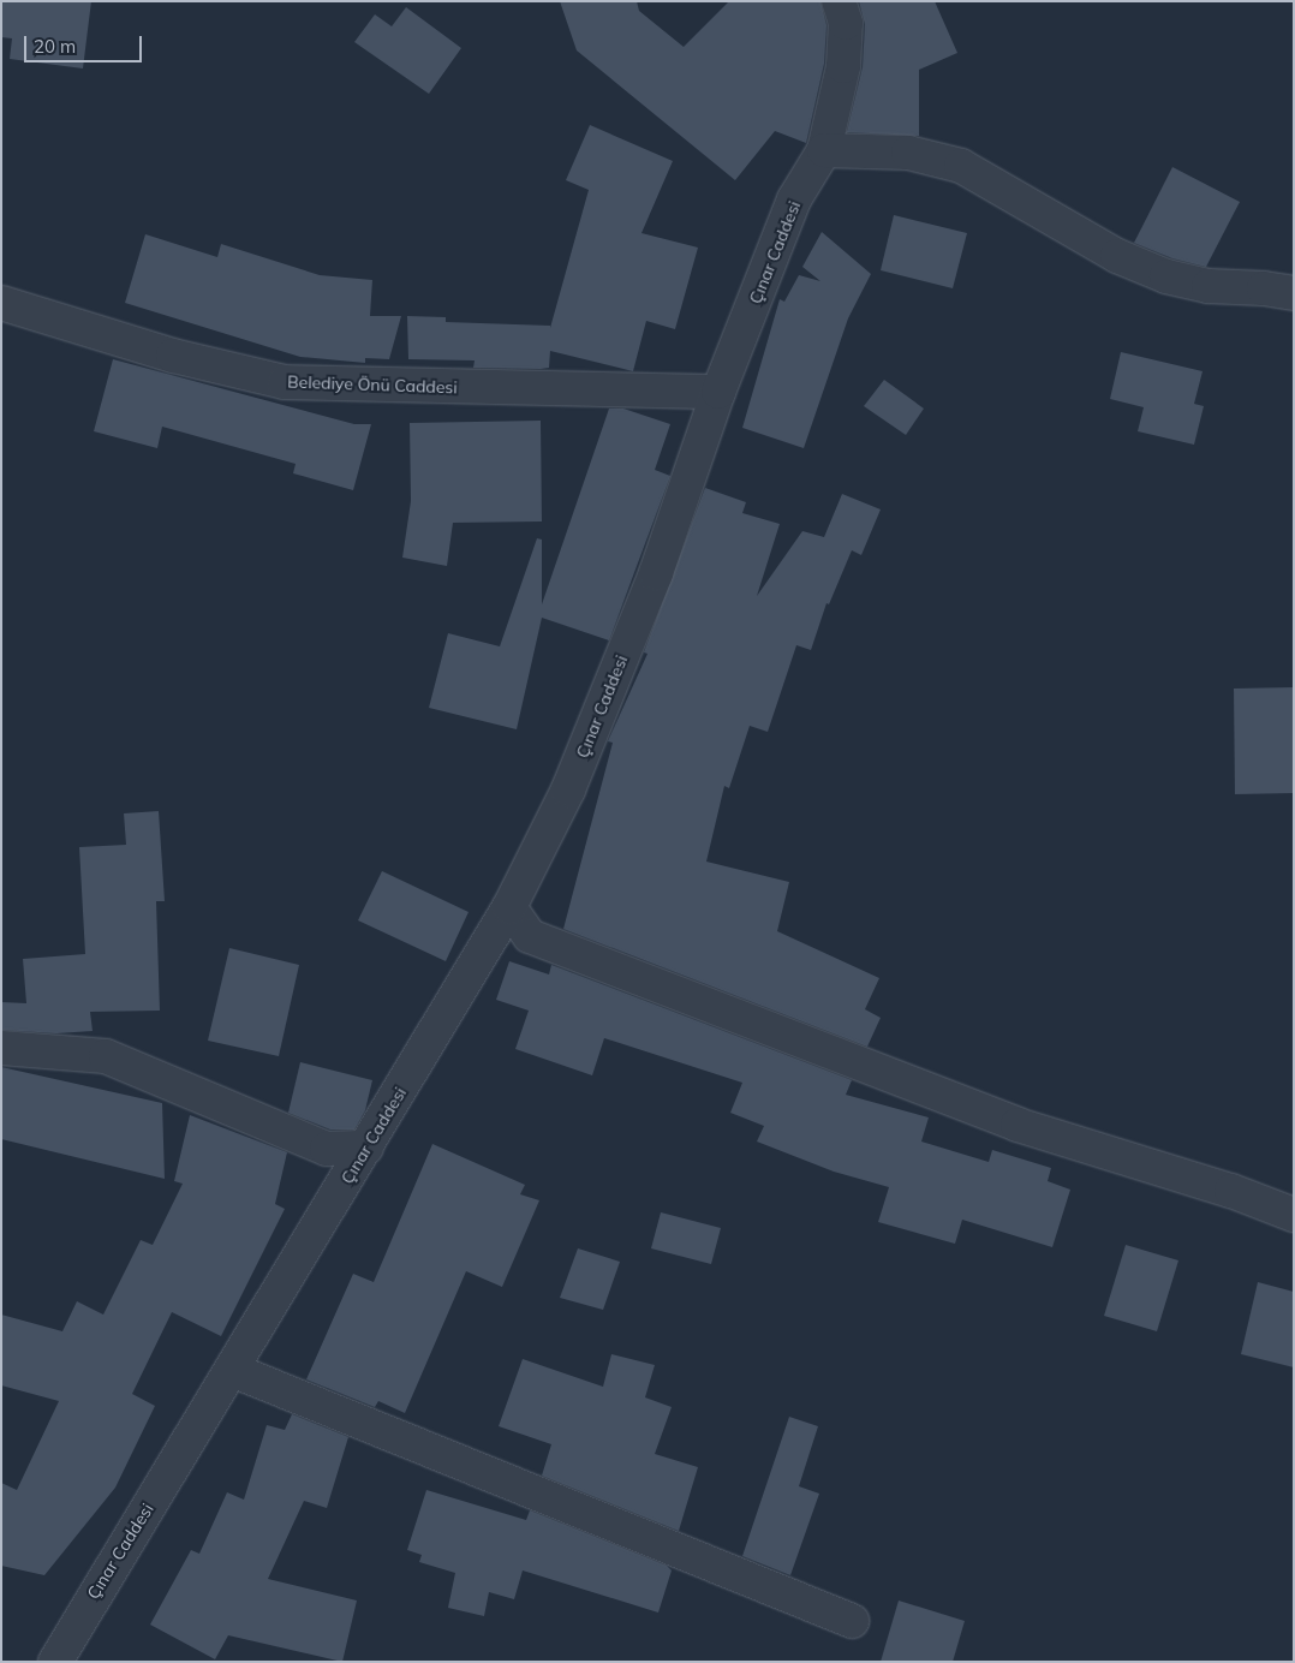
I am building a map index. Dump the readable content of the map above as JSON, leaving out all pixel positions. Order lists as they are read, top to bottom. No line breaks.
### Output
{"streets":{"street":["Çınar Caddesi","Belediye Önü Caddesi"]},"crossings":[["Çınar Caddesi","Belediye Önü Caddesi"]],"scale_bar":"20 m"}
